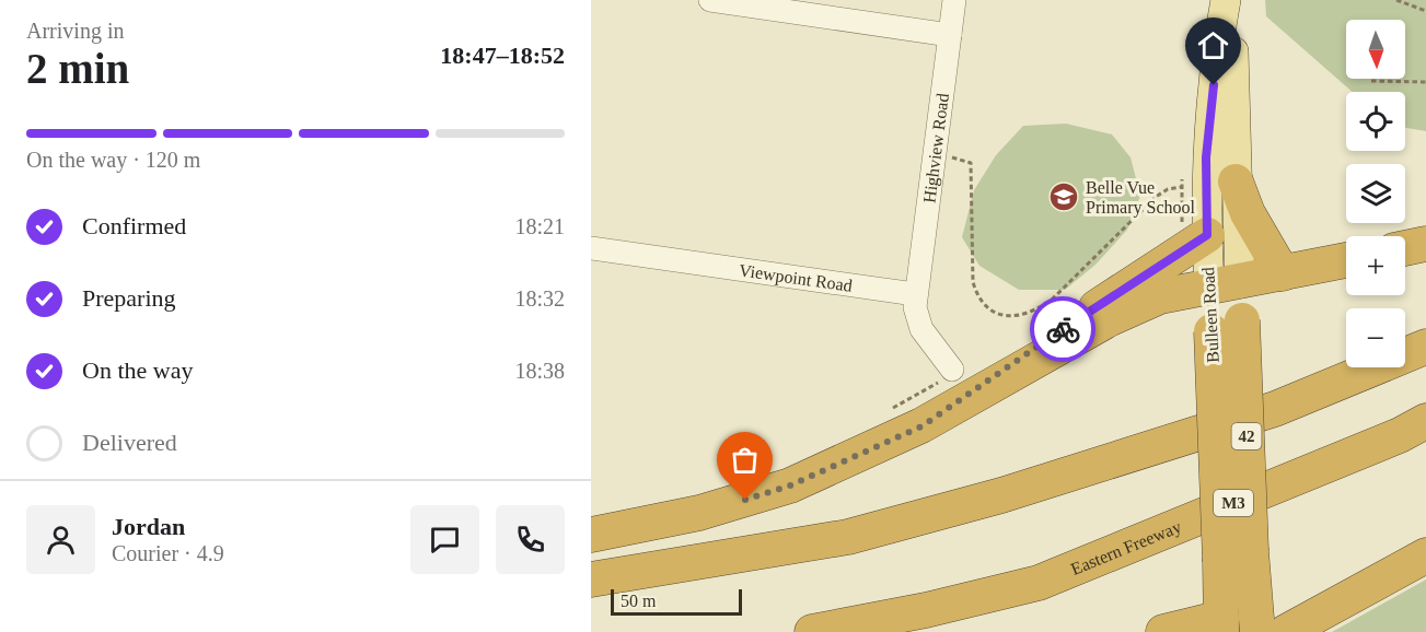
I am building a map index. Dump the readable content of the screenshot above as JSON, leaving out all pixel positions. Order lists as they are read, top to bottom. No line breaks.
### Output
{"streets":{"highway":["Bulleen Road","42","M3","Eastern Freeway"],"street":["Highview Road","Viewpoint Road"]},"crossings":[["Highview Road","Viewpoint Road"],["Bulleen Road","42"]],"places":{"school or university":["Belle Vue Primary School"]},"scale_bar":"50 m","north":"bottom","page":{"heading":["2 min","Arriving in","18:47–18:52"],"panel":["Jordan","Courier · 4.9"],"map_buttons":["+","−"],"bar":"On the way · 120 m","list":[["Confirmed","18:21"],["Preparing","18:32"],["On the way","18:38"],"Delivered"],"scale":"50 m"}}
